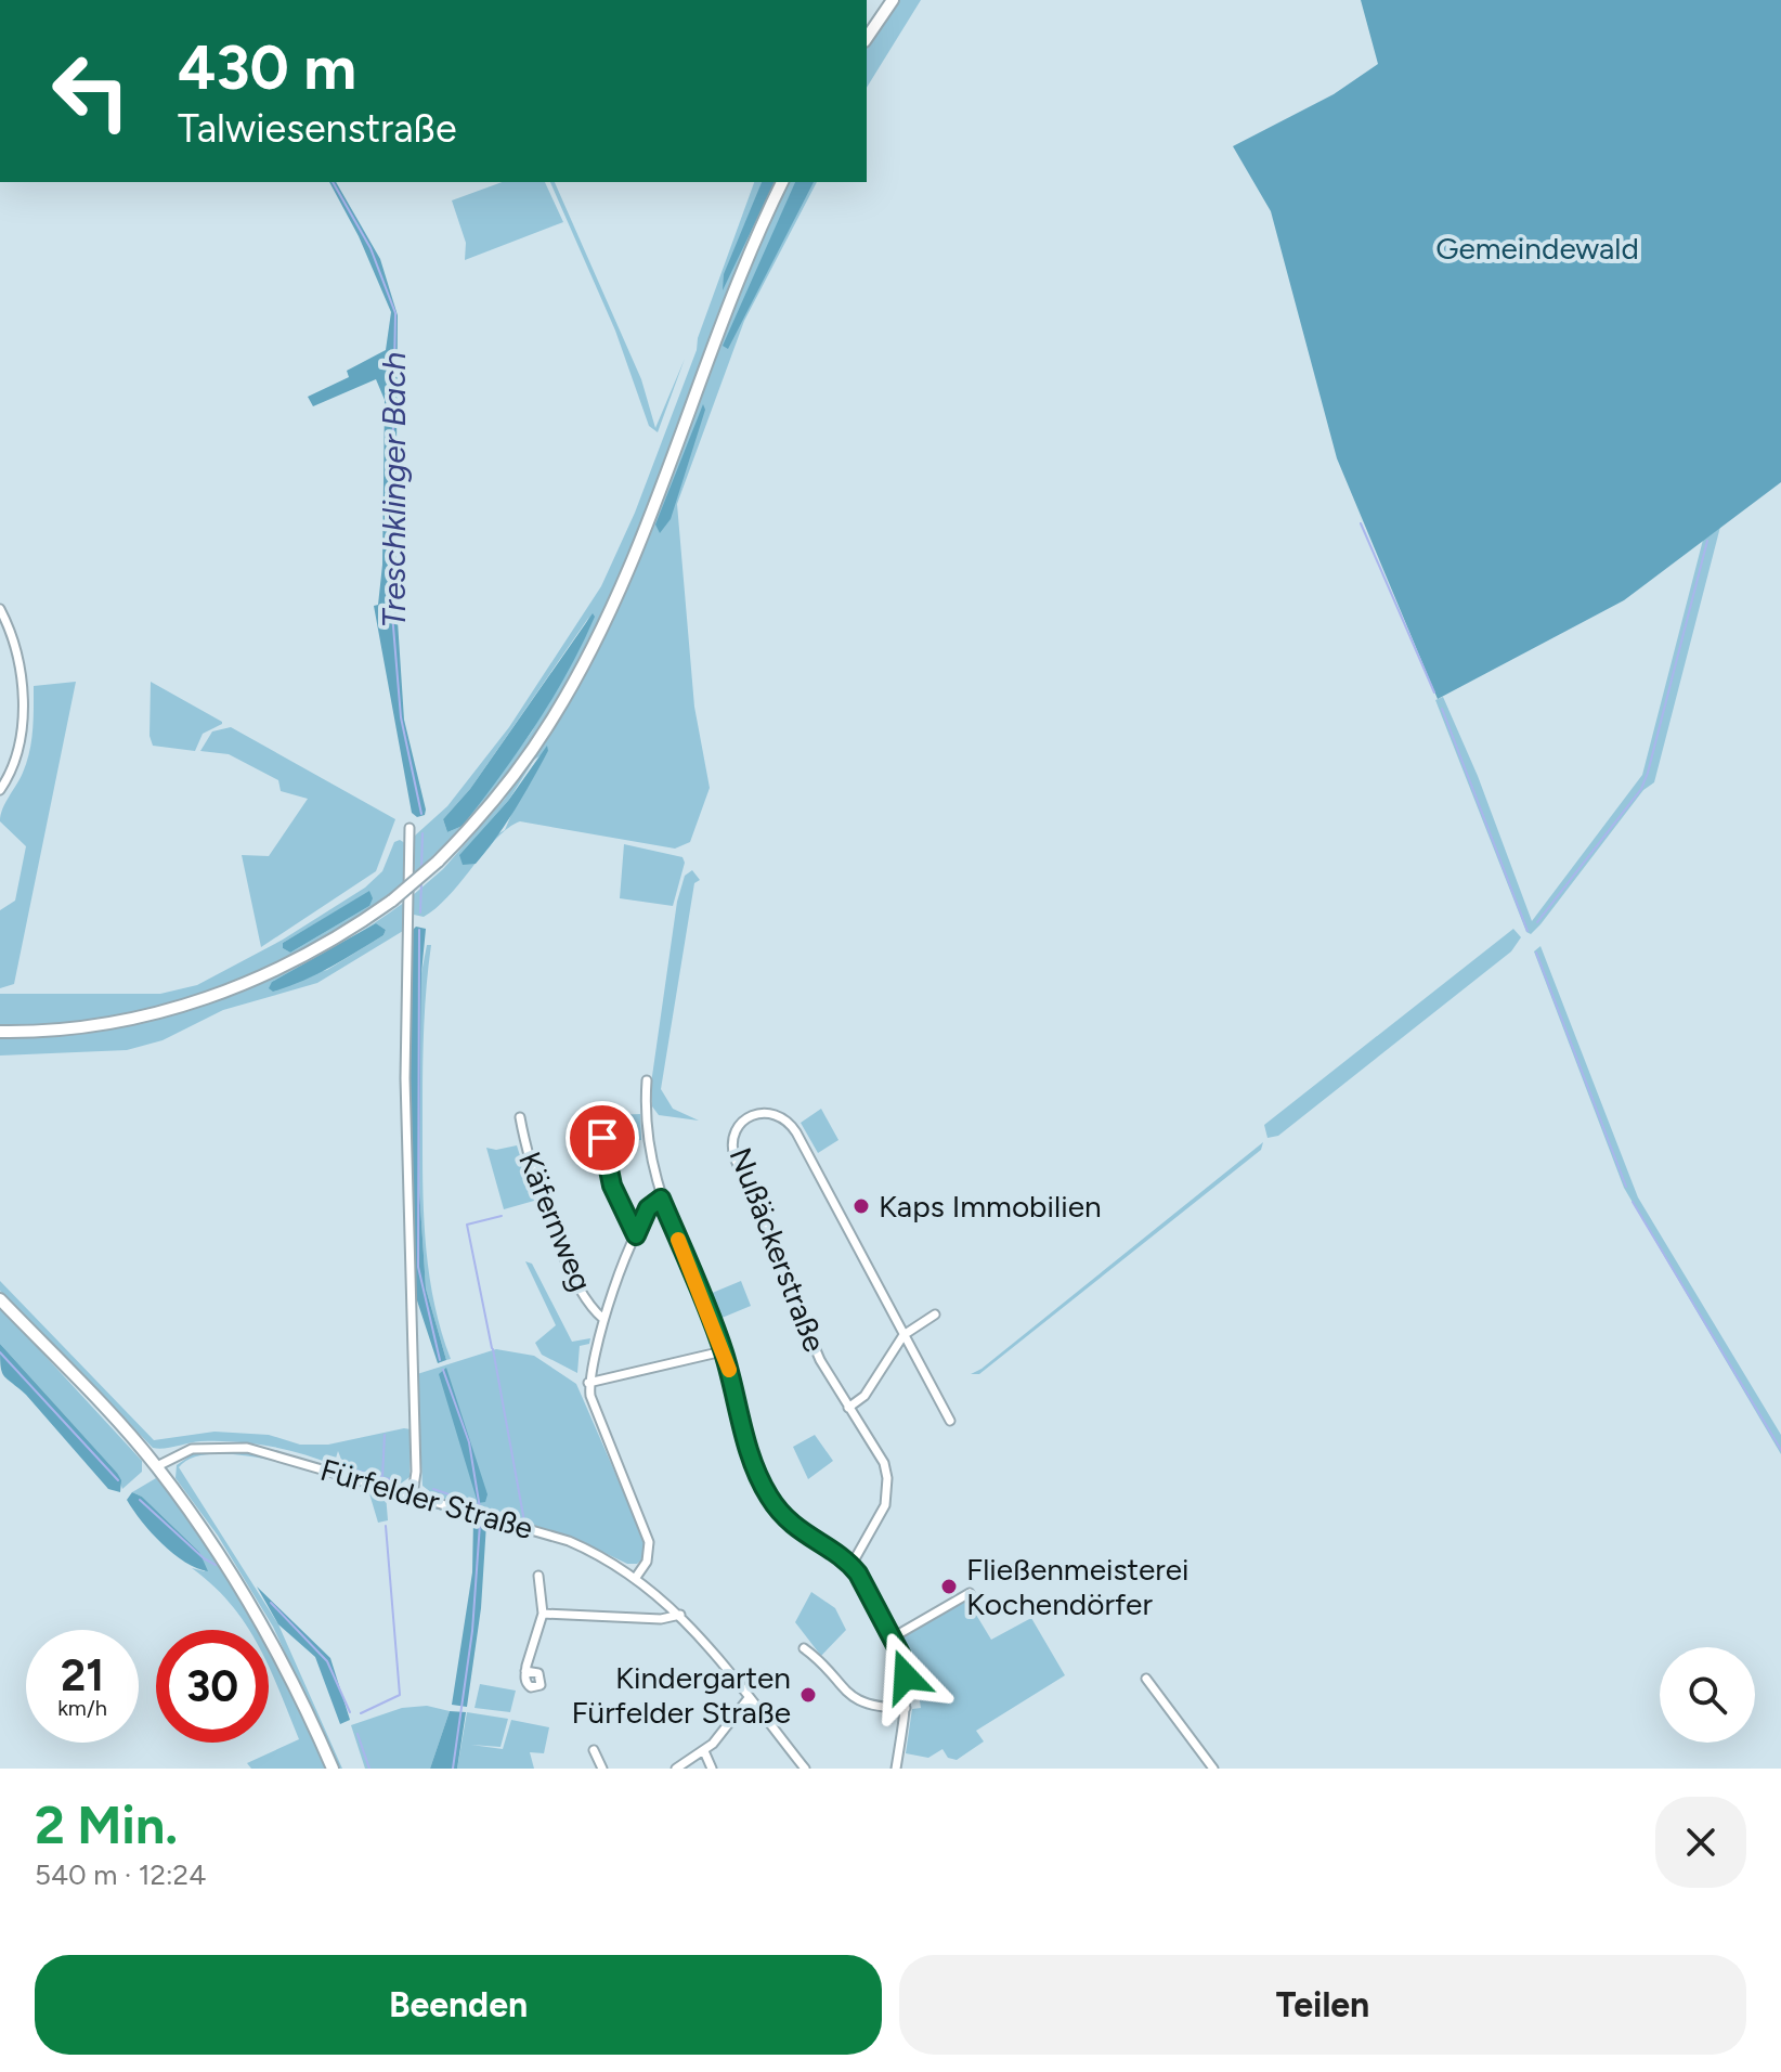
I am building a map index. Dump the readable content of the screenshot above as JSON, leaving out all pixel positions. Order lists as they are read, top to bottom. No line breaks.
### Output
{"streets":{"street":["Käfernweg","Nußäckerstraße","Fürfelder Straße"]},"water":["Treschklinger Bach"],"parks":["Gemeindewald"],"places":["Kaps Immobilien","Fließenmeisterei Kochendörfer","Kindergarten Fürfelder Straße"],"page":{"turn":["430 m","Talwiesenstraße"],"speed":"21 km/h","limit":"30","heading":["2 Min.","540 m · 12:24"],"buttons":["Beenden","Teilen"]}}
